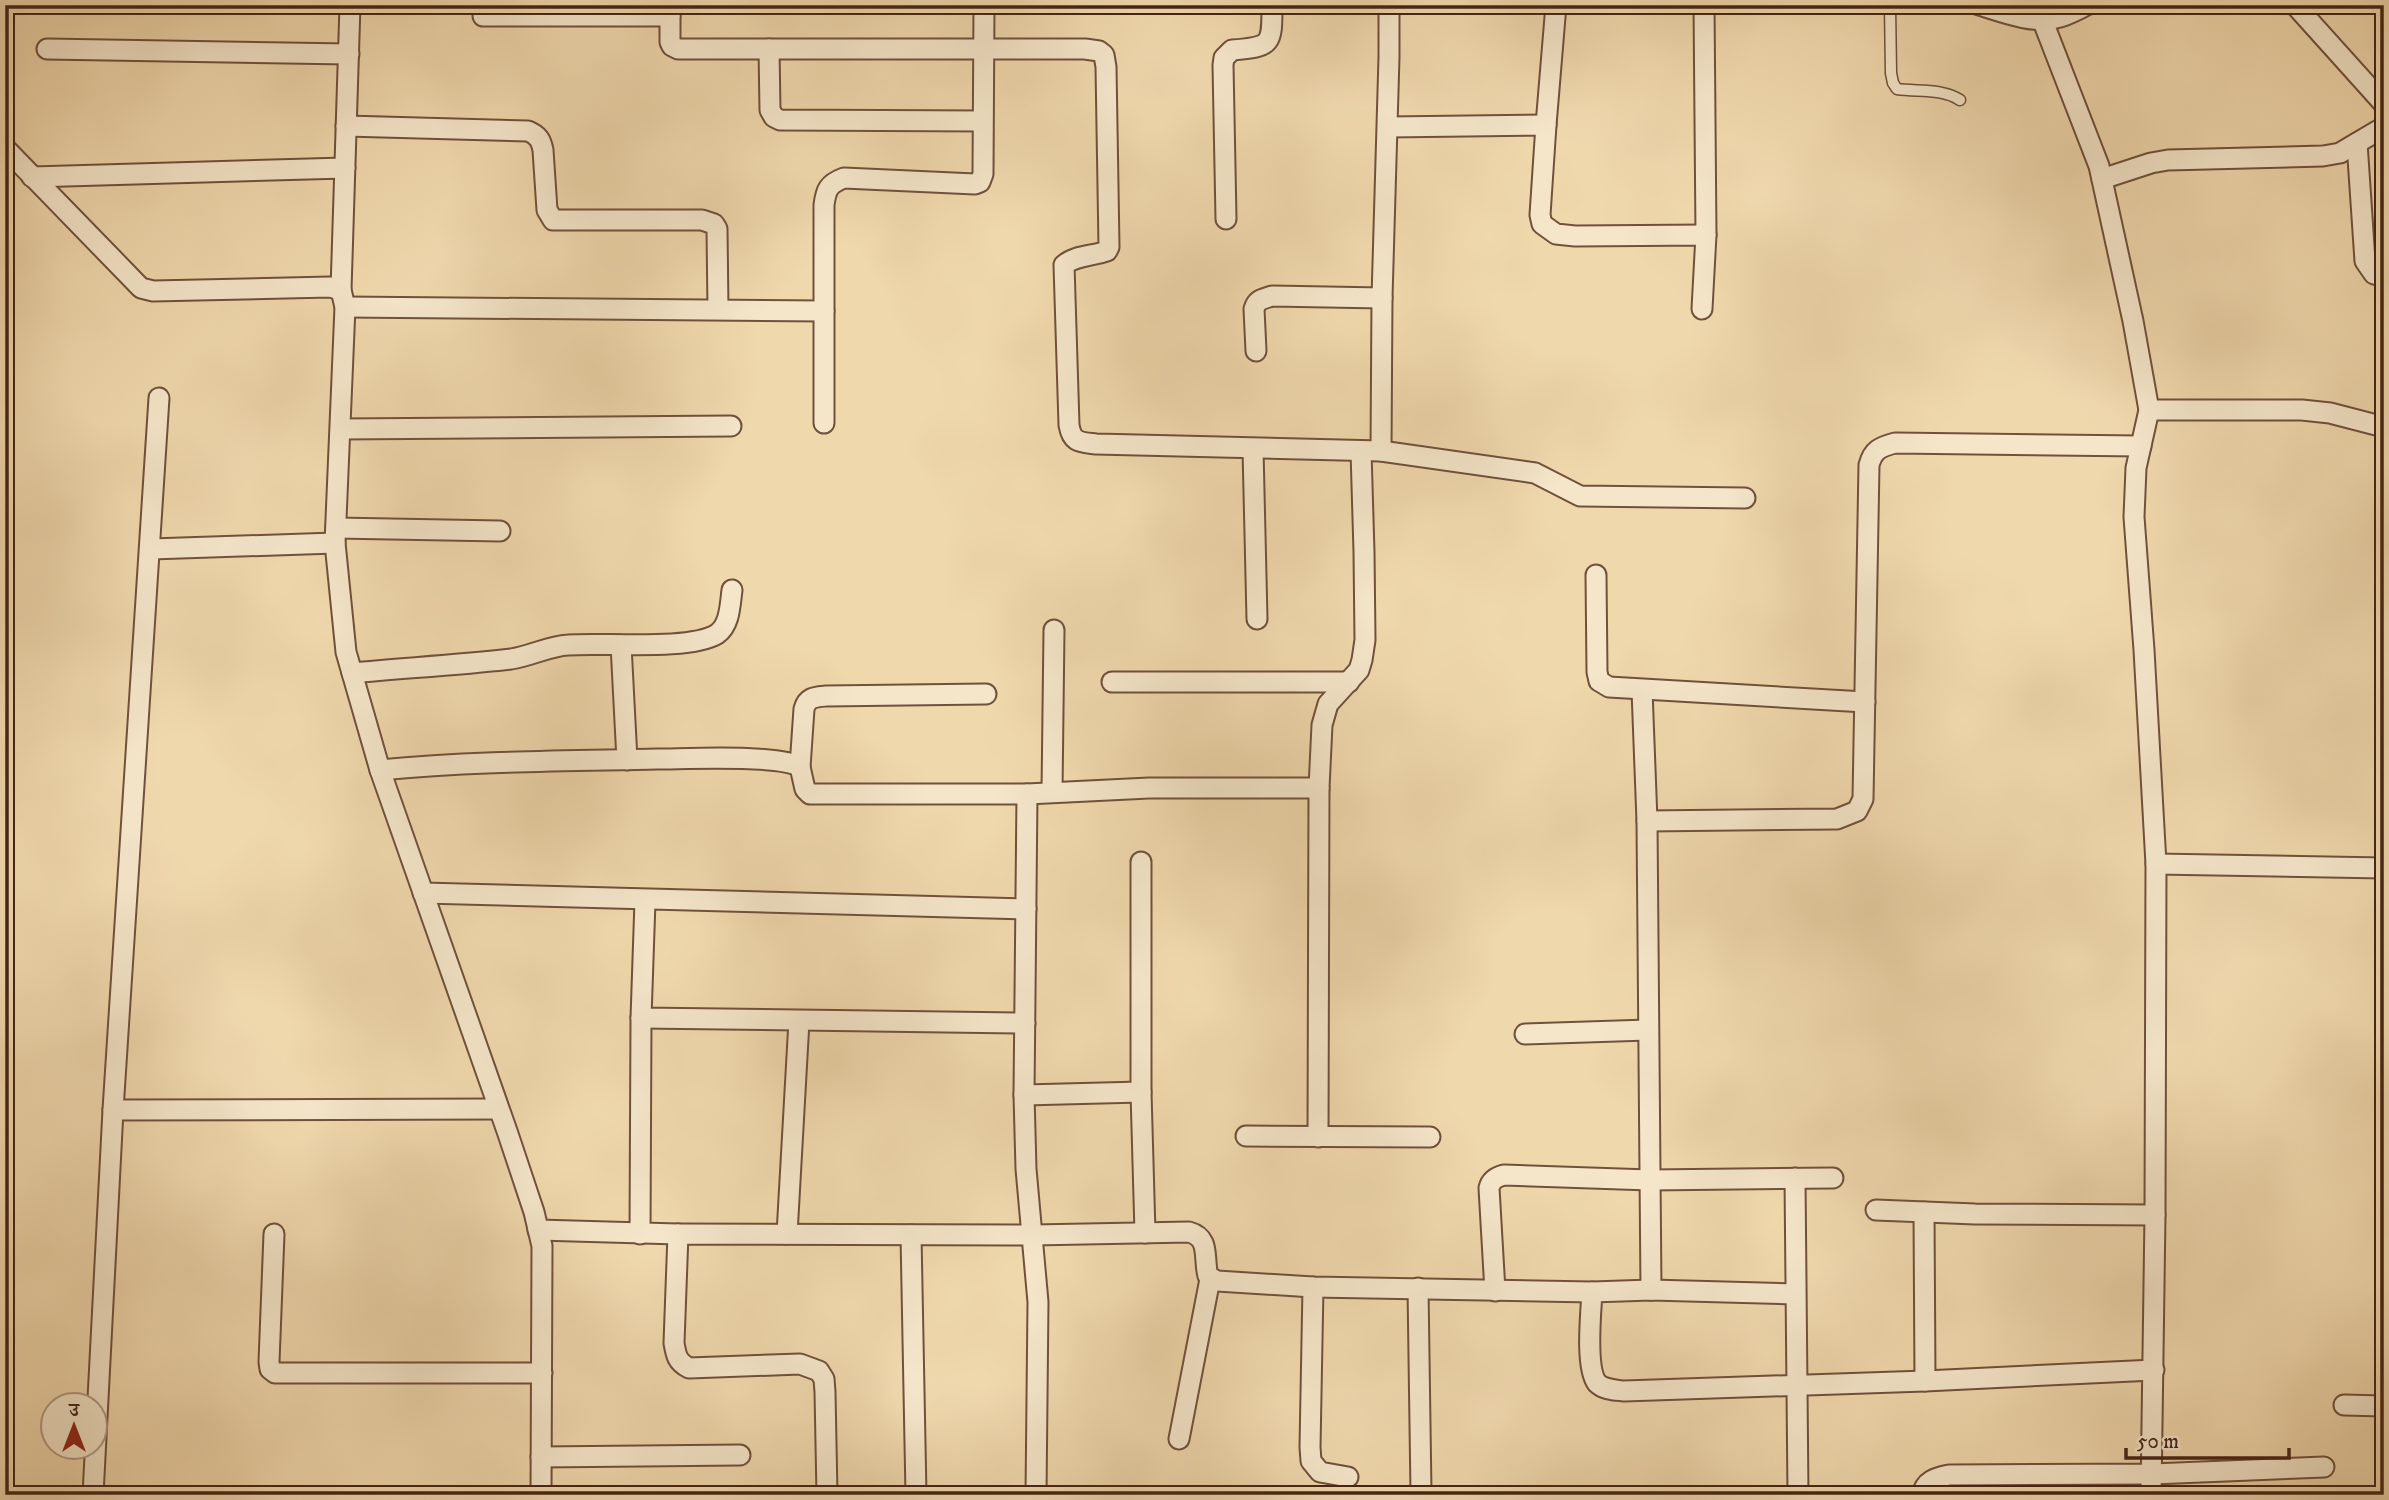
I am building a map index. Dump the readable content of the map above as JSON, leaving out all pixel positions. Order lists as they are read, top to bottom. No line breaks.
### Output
{"scale_bar":"50 m","north":"top"}
